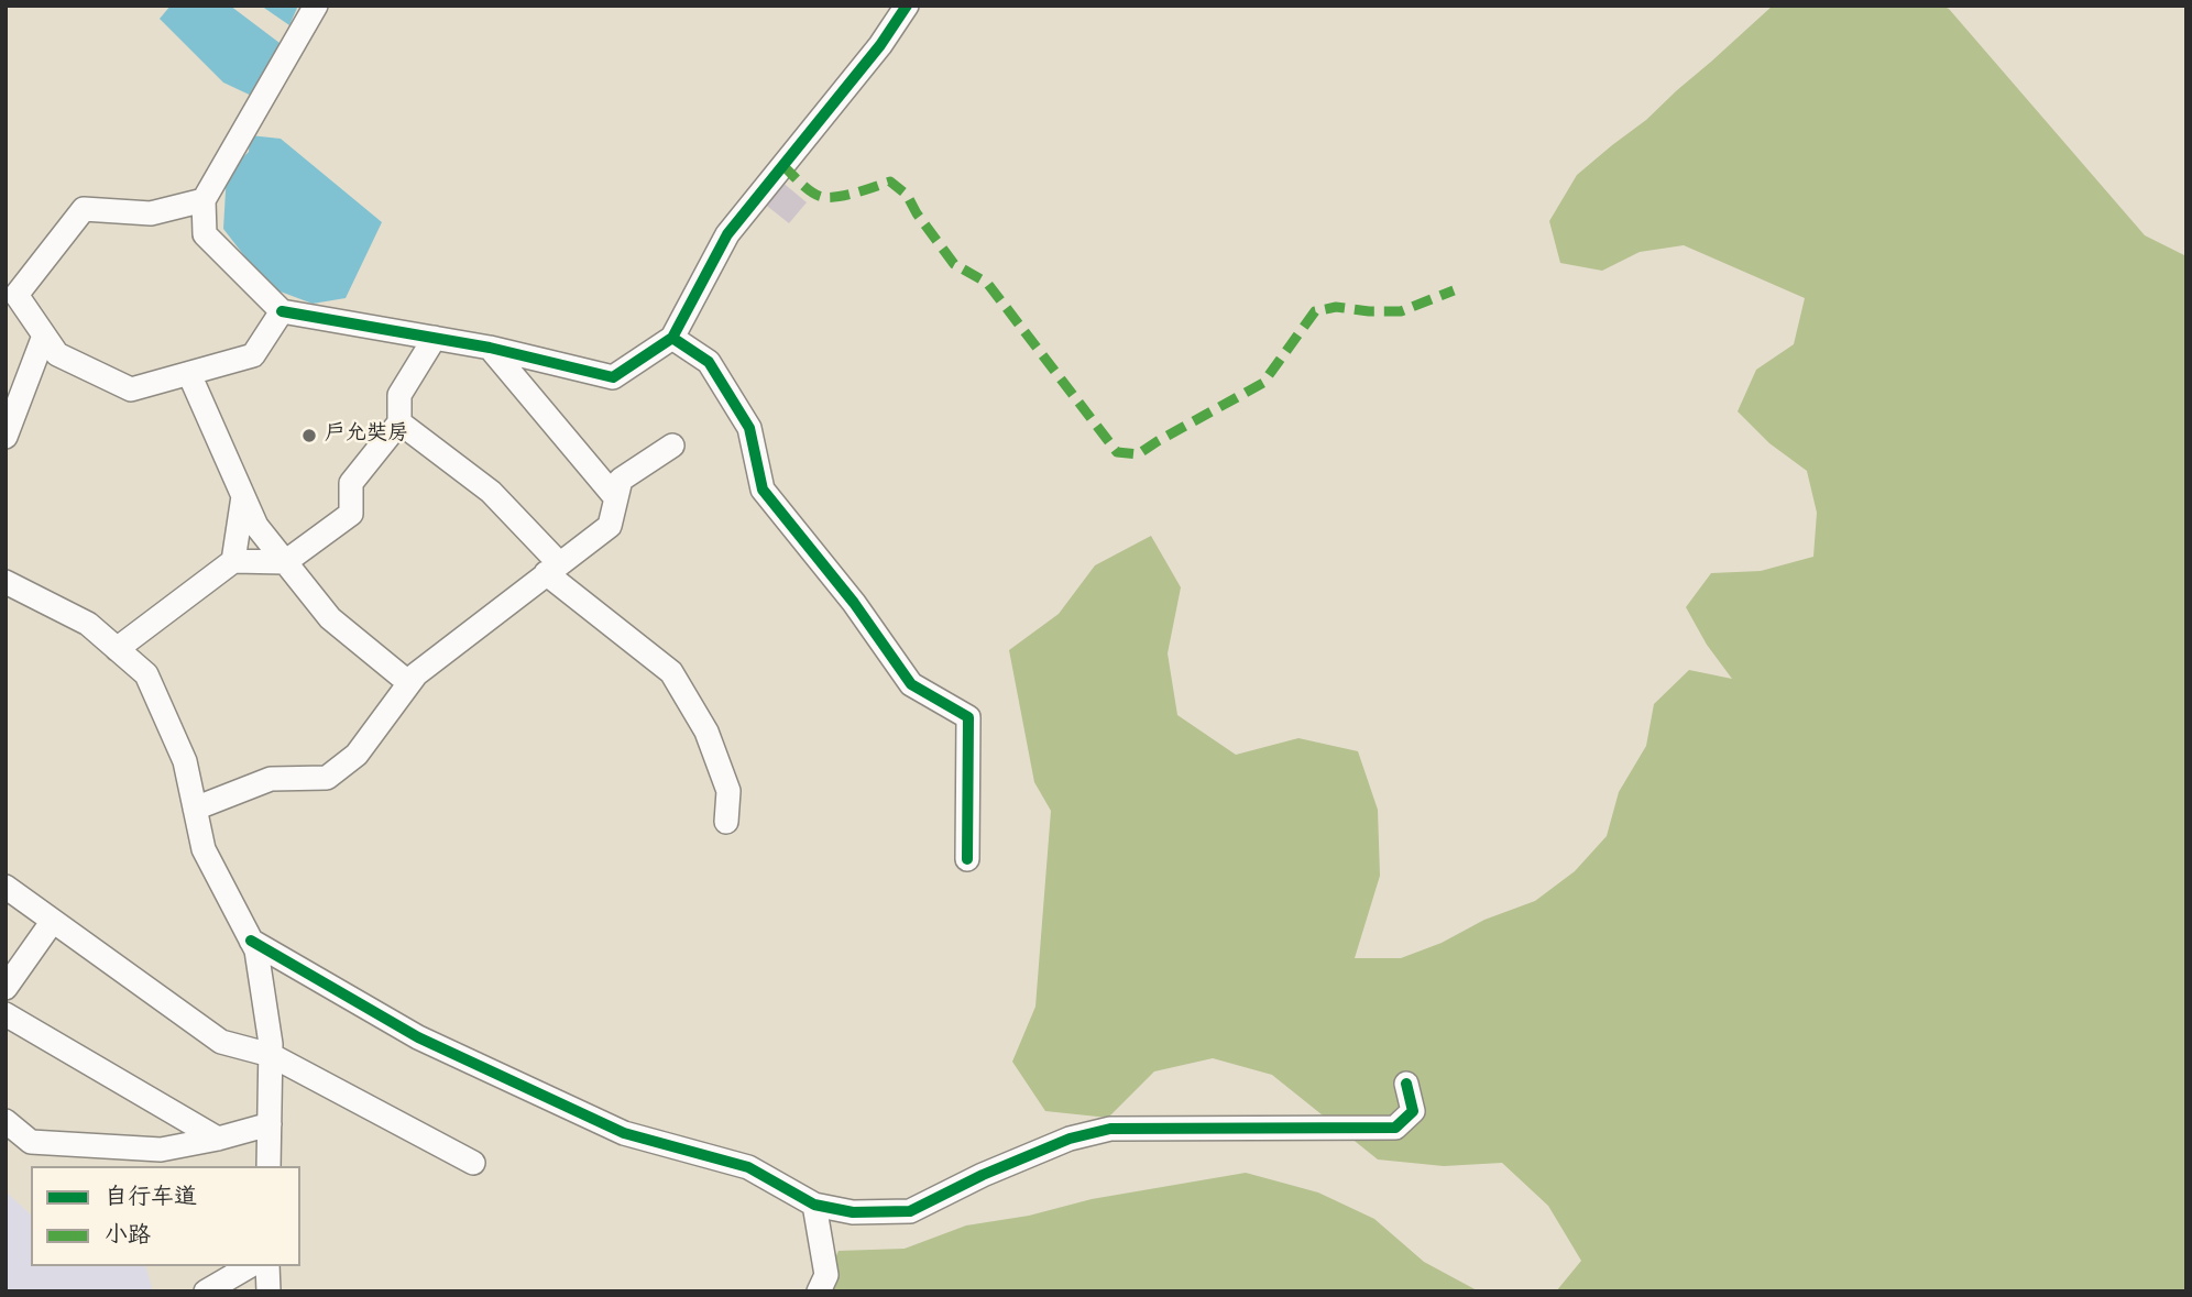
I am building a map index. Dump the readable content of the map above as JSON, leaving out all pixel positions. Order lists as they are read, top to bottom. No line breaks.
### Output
{"places":["户允奘房"],"legend":["自行车道","小路"]}
